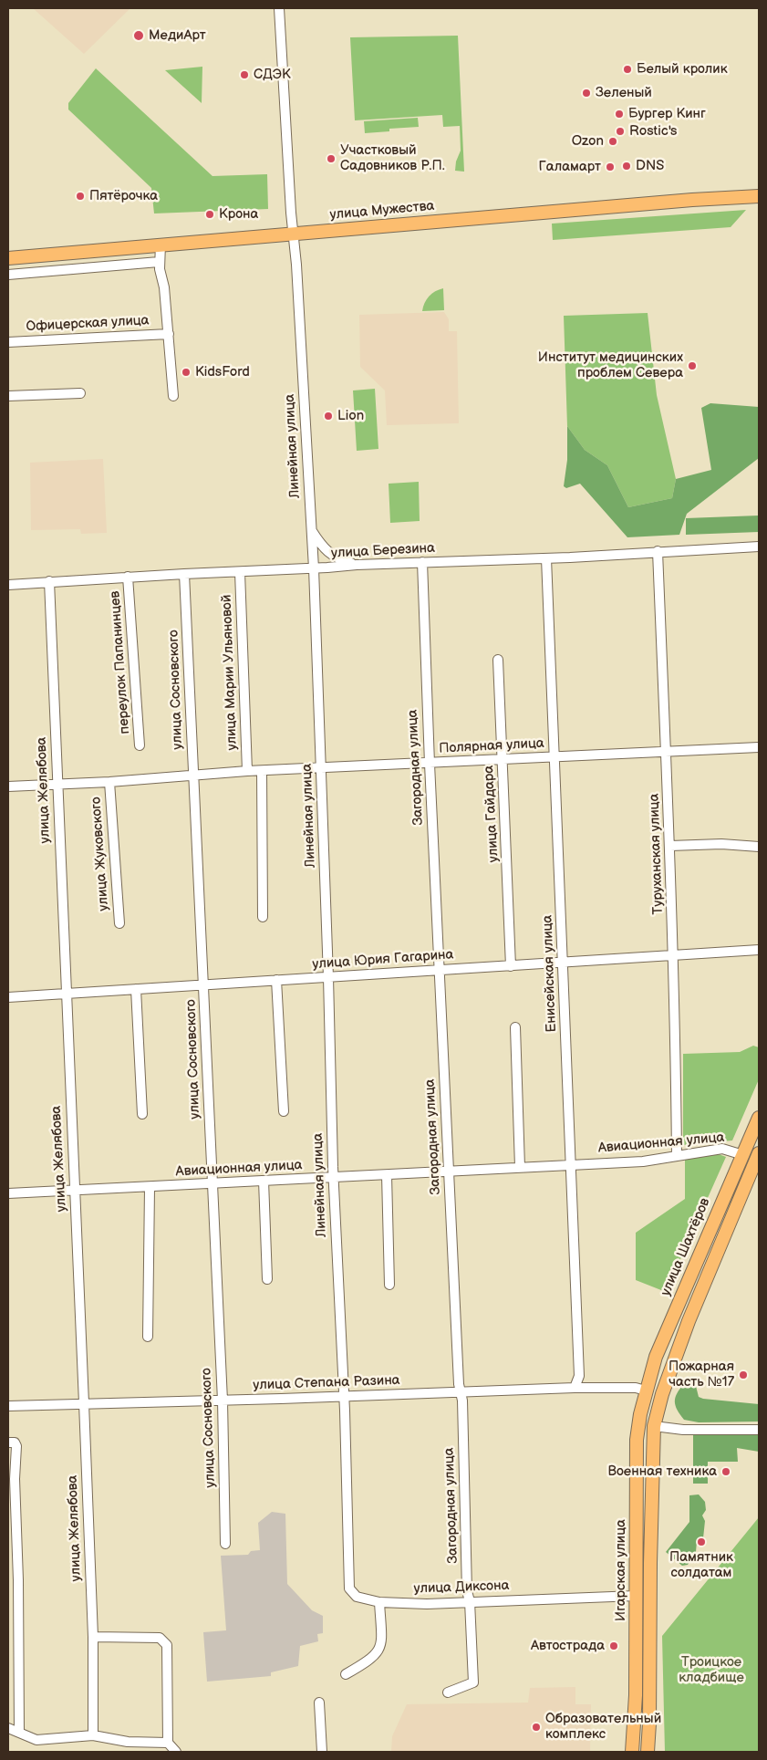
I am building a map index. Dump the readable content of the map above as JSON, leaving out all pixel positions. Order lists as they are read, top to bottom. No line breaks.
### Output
{"streets":{"main road":["улица Мужества","улица Шахтёров","Игарская улица"],"street":["Офицерская улица","Линейная улица","улица Березина","переулок Папанинцев","улица Марии Ульяновой","улица Сосновского","Полярная улица","Загородная улица","улица Желябова","улица Гайдара","улица Жуковского","Туруханская улица","улица Юрия Гагарина","Енисейская улица","Авиационная улица","улица Степана Разина","улица Диксона"]},"crossings":[["улица Мужества","Линейная улица"],["Линейная улица","улица Березина"],["Линейная улица","Полярная улица"],["Линейная улица","улица Юрия Гагарина"],["Линейная улица","Авиационная улица"],["Линейная улица","улица Степана Разина"],["Линейная улица","улица Диксона"],["улица Березина","переулок Папанинцев"],["улица Березина","улица Марии Ульяновой"],["улица Березина","улица Сосновского"],["улица Березина","Загородная улица"],["улица Березина","улица Желябова"],["улица Березина","Туруханская улица"],["улица Березина","Енисейская улица"],["улица Марии Ульяновой","Полярная улица"],["улица Сосновского","Полярная улица"],["улица Сосновского","улица Юрия Гагарина"],["улица Сосновского","Авиационная улица"],["улица Сосновского","улица Степана Разина"],["Полярная улица","Загородная улица"],["Полярная улица","улица Желябова"],["Полярная улица","улица Гайдара"],["Полярная улица","улица Жуковского"],["Полярная улица","Туруханская улица"],["Полярная улица","Енисейская улица"],["Загородная улица","улица Юрия Гагарина"],["Загородная улица","Авиационная улица"],["Загородная улица","улица Степана Разина"],["Загородная улица","улица Диксона"],["улица Желябова","улица Юрия Гагарина"],["улица Желябова","Авиационная улица"],["улица Желябова","улица Степана Разина"],["улица Гайдара","улица Юрия Гагарина"],["Туруханская улица","улица Юрия Гагарина"],["Туруханская улица","Авиационная улица"],["улица Юрия Гагарина","Енисейская улица"],["Енисейская улица","Авиационная улица"],["Енисейская улица","улица Степана Разина"],["Авиационная улица","улица Шахтёров"],["улица Шахтёров","улица Степана Разина"],["улица Шахтёров","Игарская улица"],["улица Степана Разина","Игарская улица"],["Игарская улица","улица Диксона"]],"parks":["Троицкое кладбище"],"places":["МедиАрт","Белый кролик","СДЭК","Зеленый","Бургер Кинг","Rostic's","Ozon","Участковый Садовников Р.П.","DNS","Галамарт","Пятёрочка","Крона","Институт медицинских проблем Севера","KidsFord","Lion","Пожарная часть №17","Военная техника","Памятник солдатам","Автострада","Образовательный комплекс"]}
